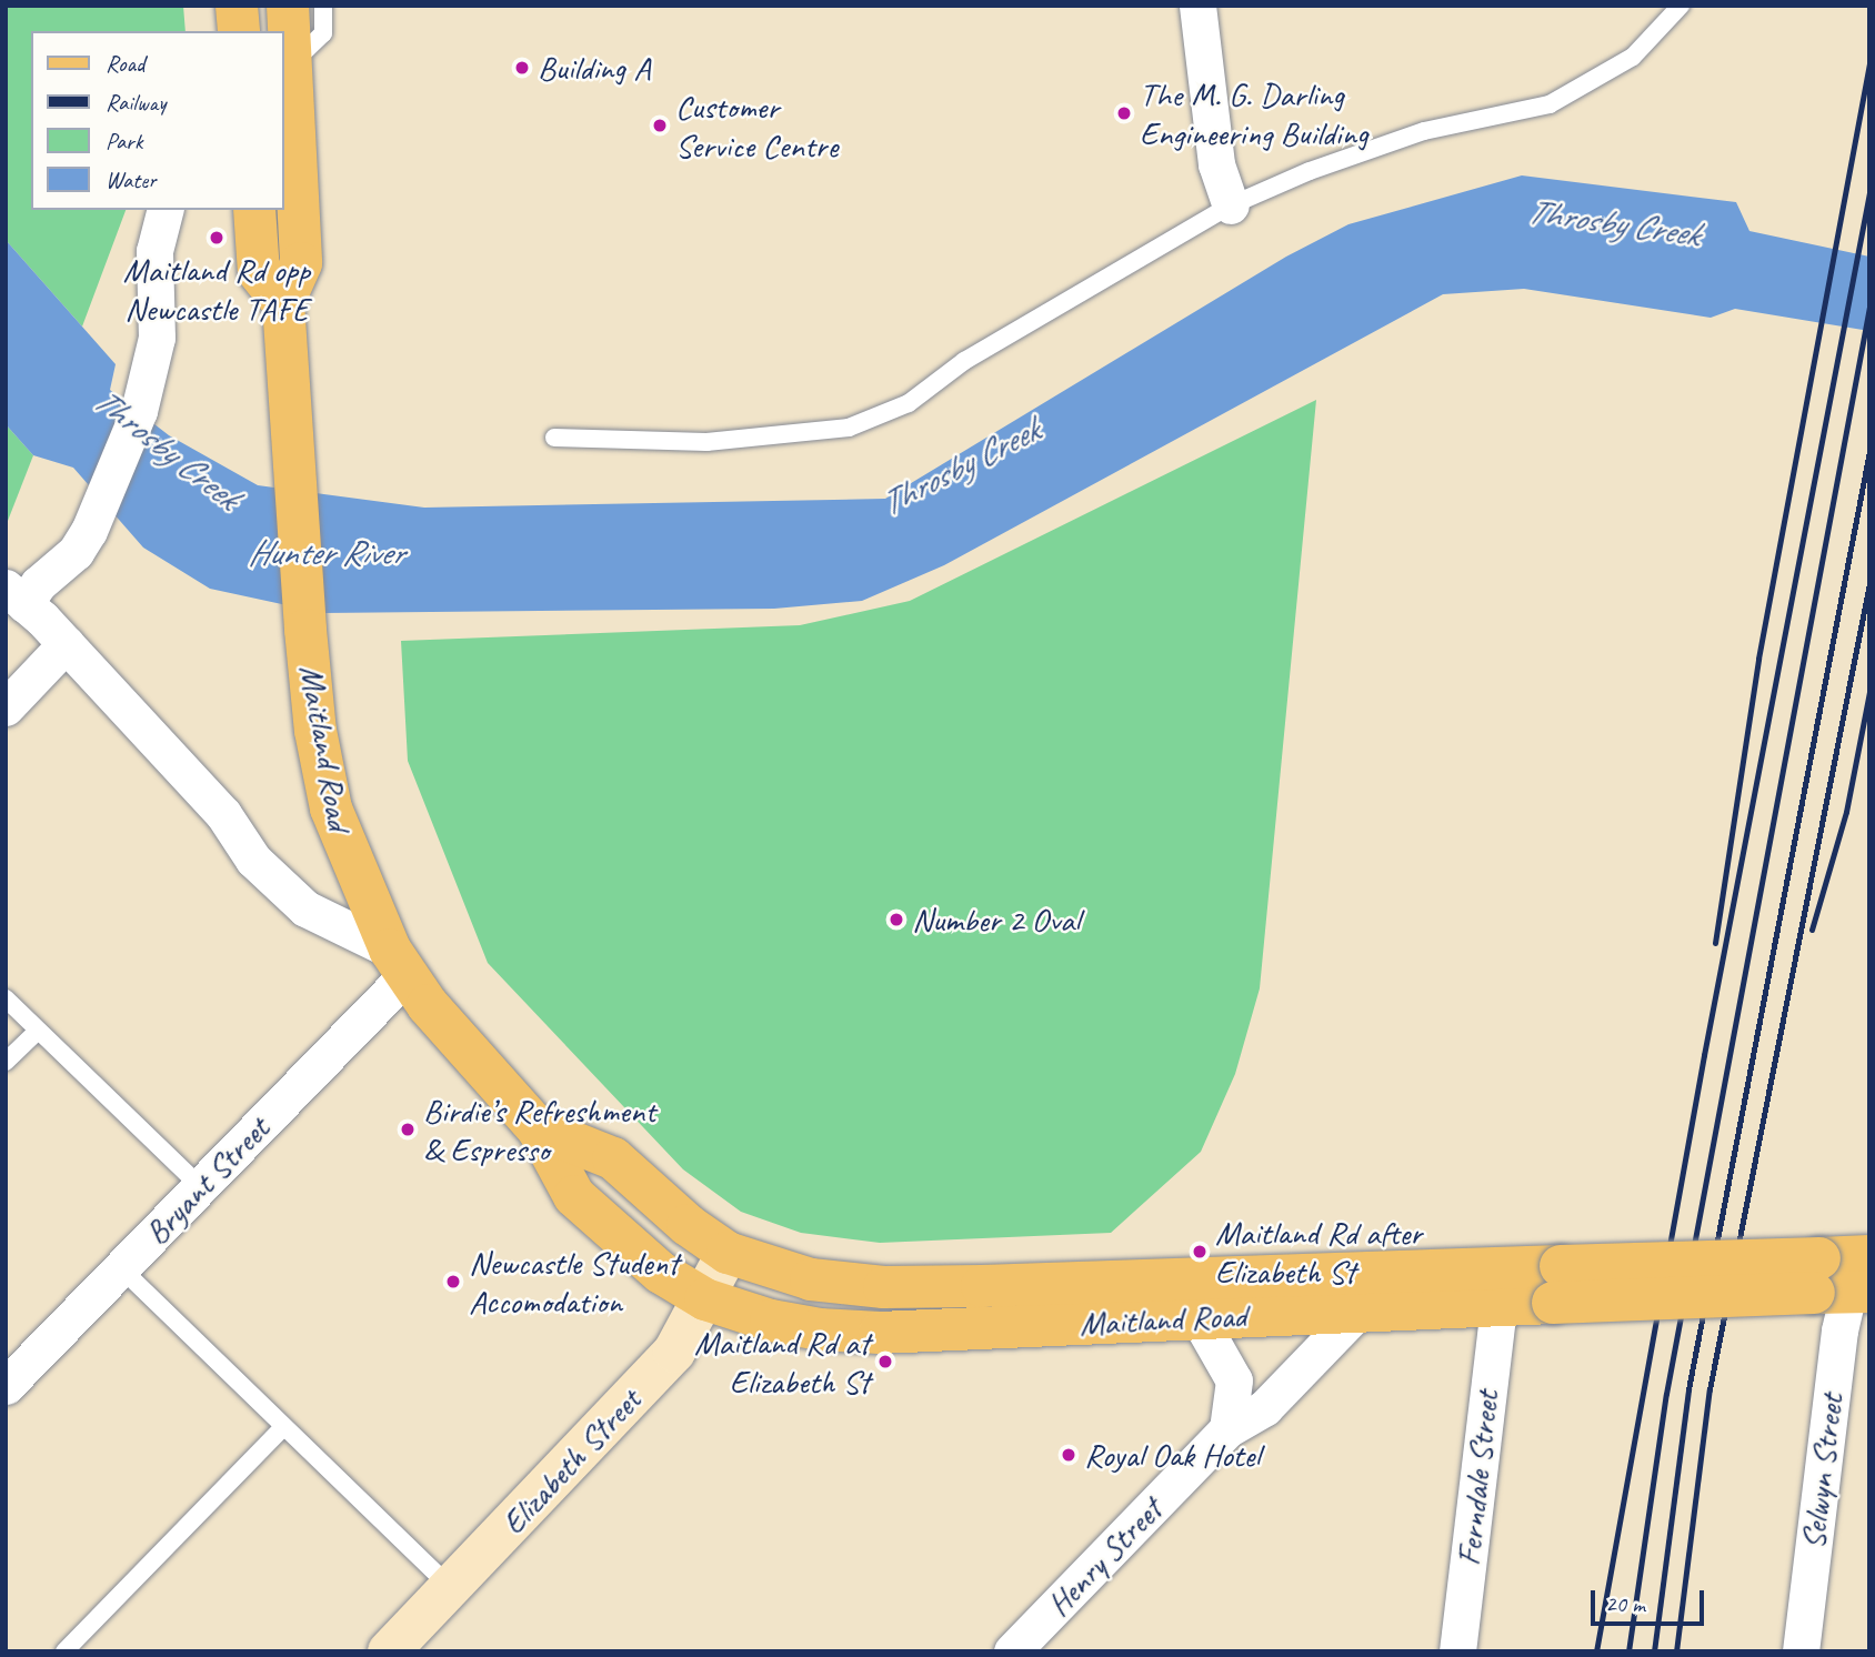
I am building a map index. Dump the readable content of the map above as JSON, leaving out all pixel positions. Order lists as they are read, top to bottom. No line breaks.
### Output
{"streets":{"main road":["Maitland Road","Elizabeth Street"],"street":["Bryant Street","Selwyn Street","Ferndale Street","Henry Street"]},"crossings":[["Maitland Road","Bryant Street"],["Maitland Road","Elizabeth Street"],["Maitland Road","Selwyn Street"],["Maitland Road","Ferndale Street"],["Maitland Road","Henry Street"]],"water":["Throsby Creek","Hunter River"],"places":["Building A","The M. G. Darling Engineering Building","Customer Service Centre","Maitland Rd opp Newcastle TAFE","Number 2 Oval","Birdie’s Refreshment & Espresso","Maitland Rd after Elizabeth St","Newcastle Student Accomodation","Maitland Rd at Elizabeth St","Royal Oak Hotel"],"legend":["Road","Railway","Park","Water"],"scale_bar":"20 m"}
